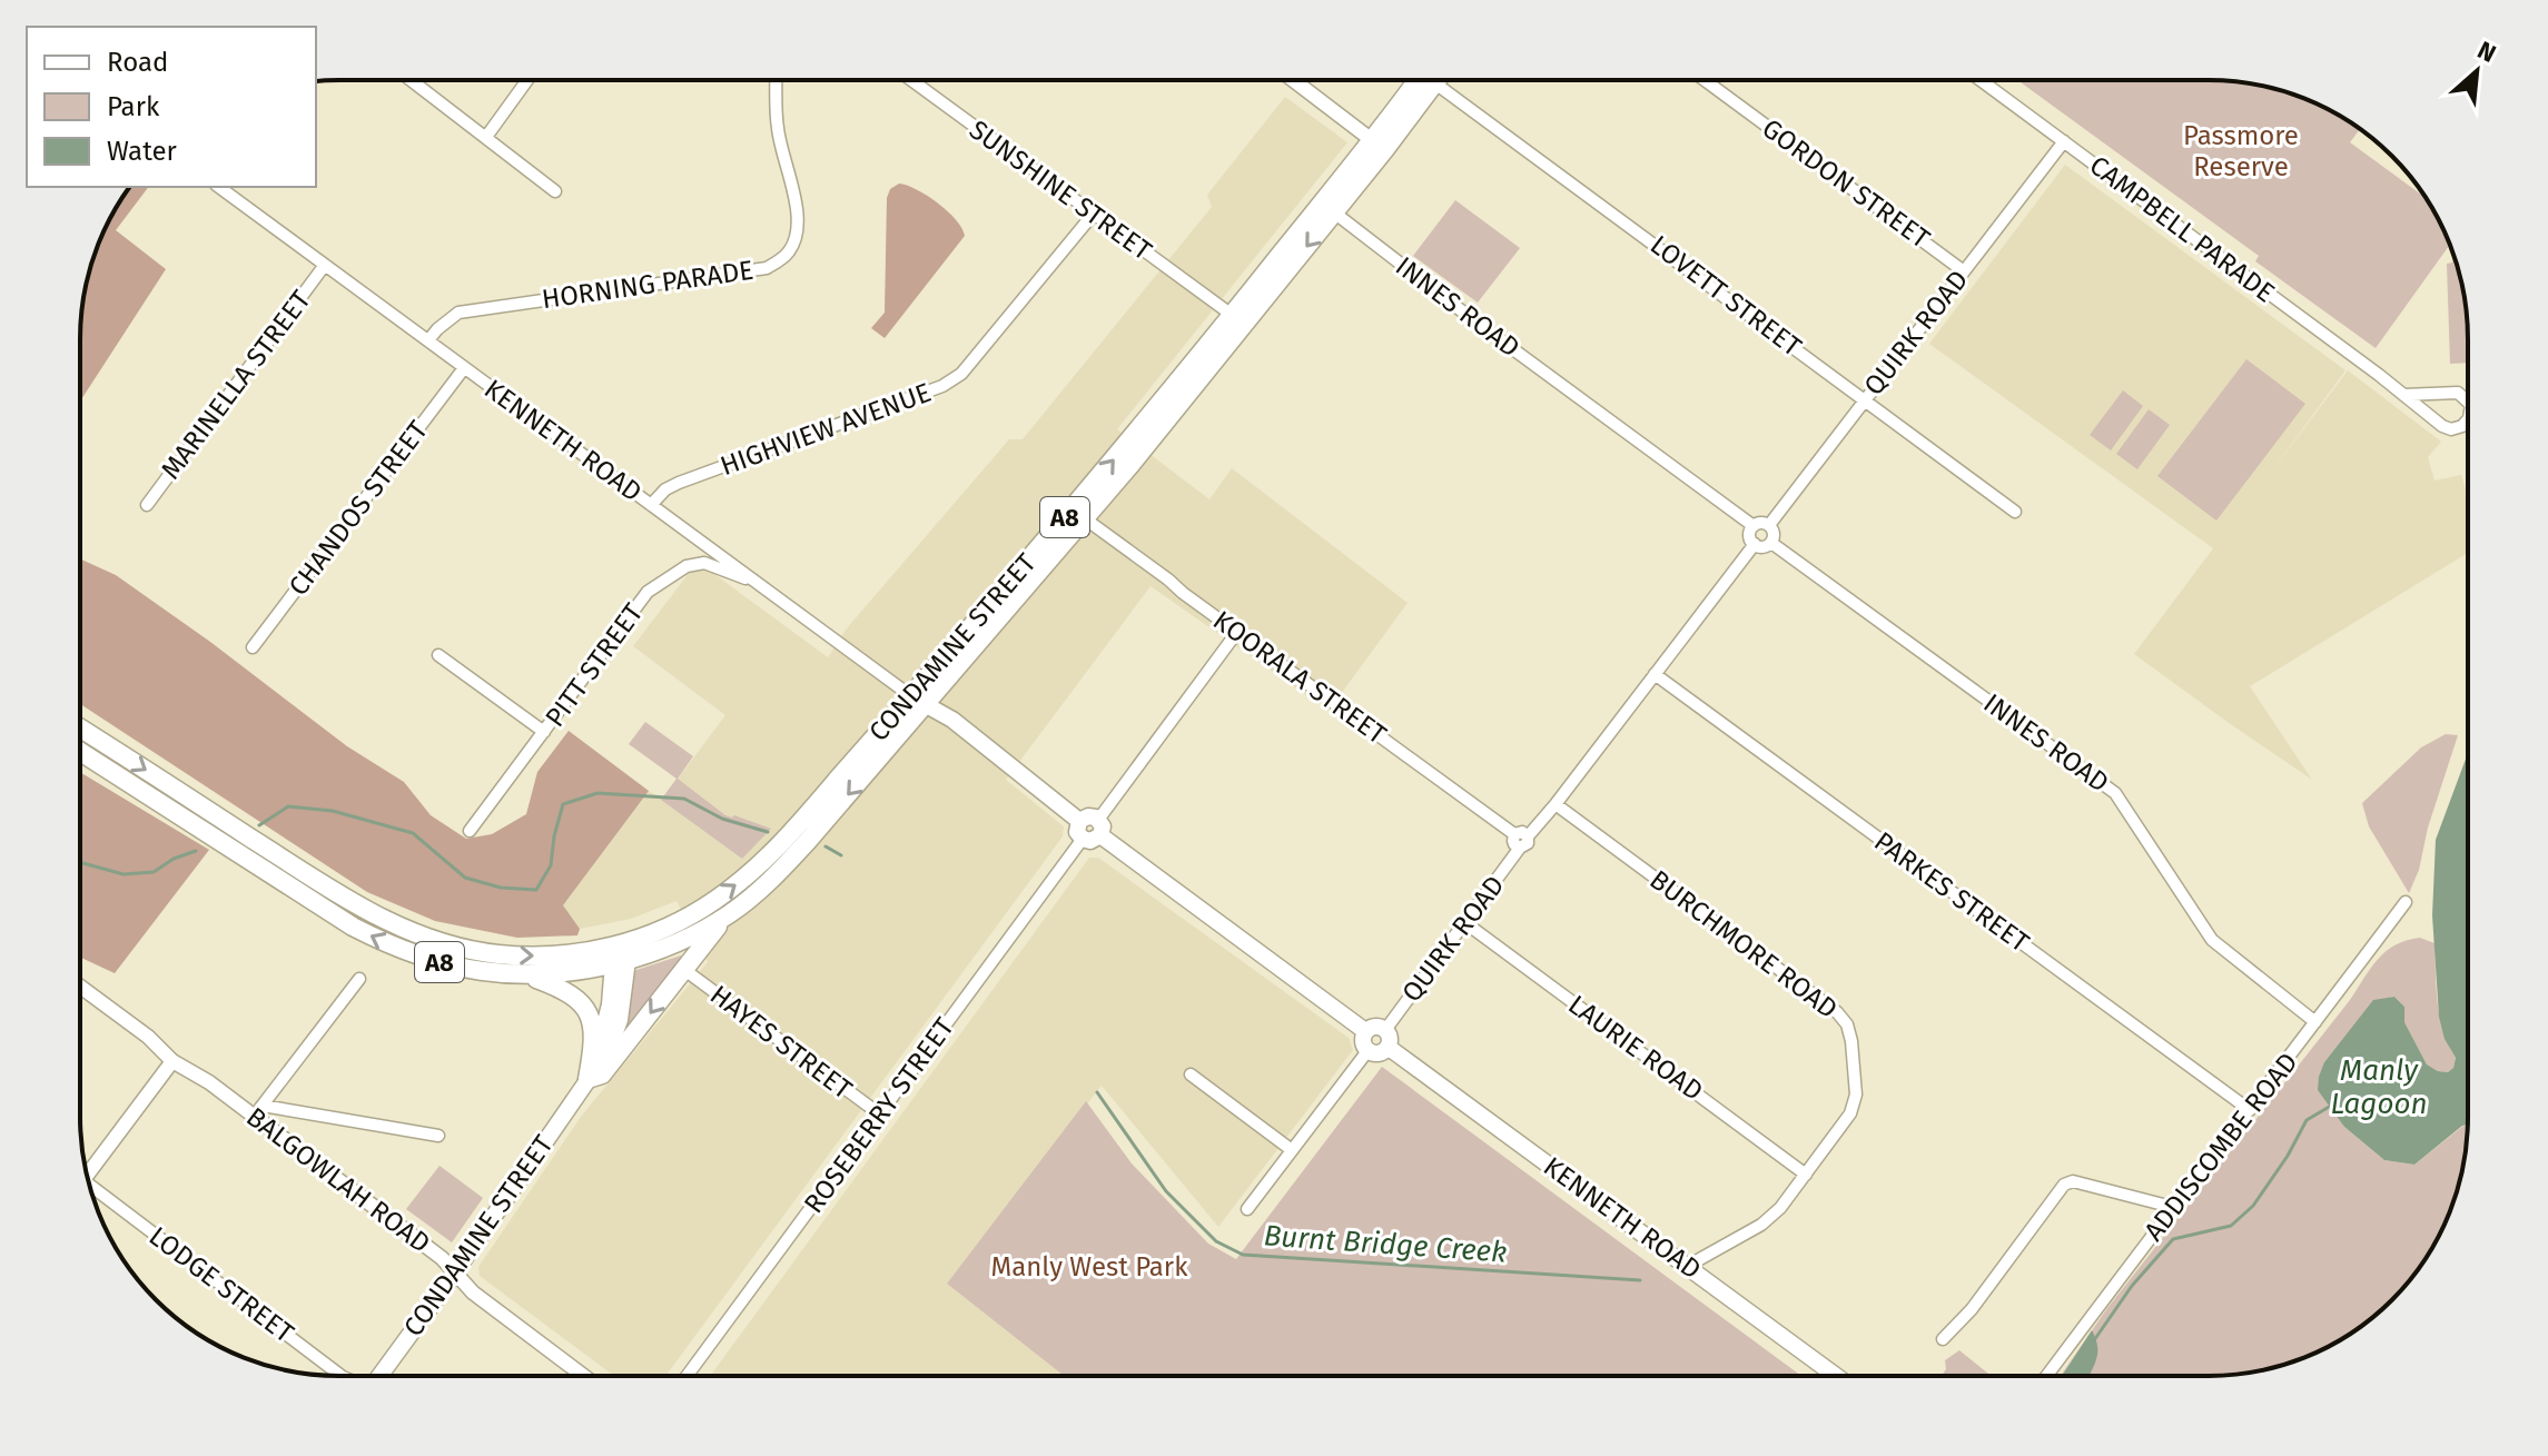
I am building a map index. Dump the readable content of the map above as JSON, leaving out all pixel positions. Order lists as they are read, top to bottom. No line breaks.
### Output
{"streets":{"highway":["A8","CONDAMINE STREET"],"main road":["KENNETH ROAD"],"street":["GORDON STREET","SUNSHINE STREET","CAMPBELL PARADE","HORNING PARADE","LOVETT STREET","INNES ROAD","QUIRK ROAD","MARINELLA STREET","HIGHVIEW AVENUE","CHANDOS STREET","PITT STREET","KOORALA STREET","PARKES STREET","BURCHMORE ROAD","HAYES STREET","LAURIE ROAD","ROSEBERRY STREET","ADDISCOMBE ROAD","BALGOWLAH ROAD","LODGE STREET"]},"crossings":[["GORDON STREET","QUIRK ROAD"],["SUNSHINE STREET","HIGHVIEW AVENUE"],["SUNSHINE STREET","CONDAMINE STREET"],["CAMPBELL PARADE","QUIRK ROAD"],["HORNING PARADE","KENNETH ROAD"],["LOVETT STREET","QUIRK ROAD"],["LOVETT STREET","CONDAMINE STREET"],["INNES ROAD","QUIRK ROAD"],["INNES ROAD","CONDAMINE STREET"],["INNES ROAD","ADDISCOMBE ROAD"],["QUIRK ROAD","KENNETH ROAD"],["QUIRK ROAD","KOORALA STREET"],["QUIRK ROAD","LAURIE ROAD"],["MARINELLA STREET","KENNETH ROAD"],["HIGHVIEW AVENUE","KENNETH ROAD"],["KENNETH ROAD","CHANDOS STREET"],["KENNETH ROAD","CONDAMINE STREET"],["KENNETH ROAD","PITT STREET"],["KENNETH ROAD","BURCHMORE ROAD"],["KENNETH ROAD","ROSEBERRY STREET"],["A8","CONDAMINE STREET"],["CONDAMINE STREET","KOORALA STREET"],["CONDAMINE STREET","BALGOWLAH ROAD"],["PARKES STREET","ADDISCOMBE ROAD"],["BURCHMORE ROAD","LAURIE ROAD"],["HAYES STREET","ROSEBERRY STREET"]],"water":["Manly Lagoon","Burnt Bridge Creek"],"parks":["Passmore Reserve","Manly West Park"],"legend":["Road","Park","Water"],"north":"top right"}
